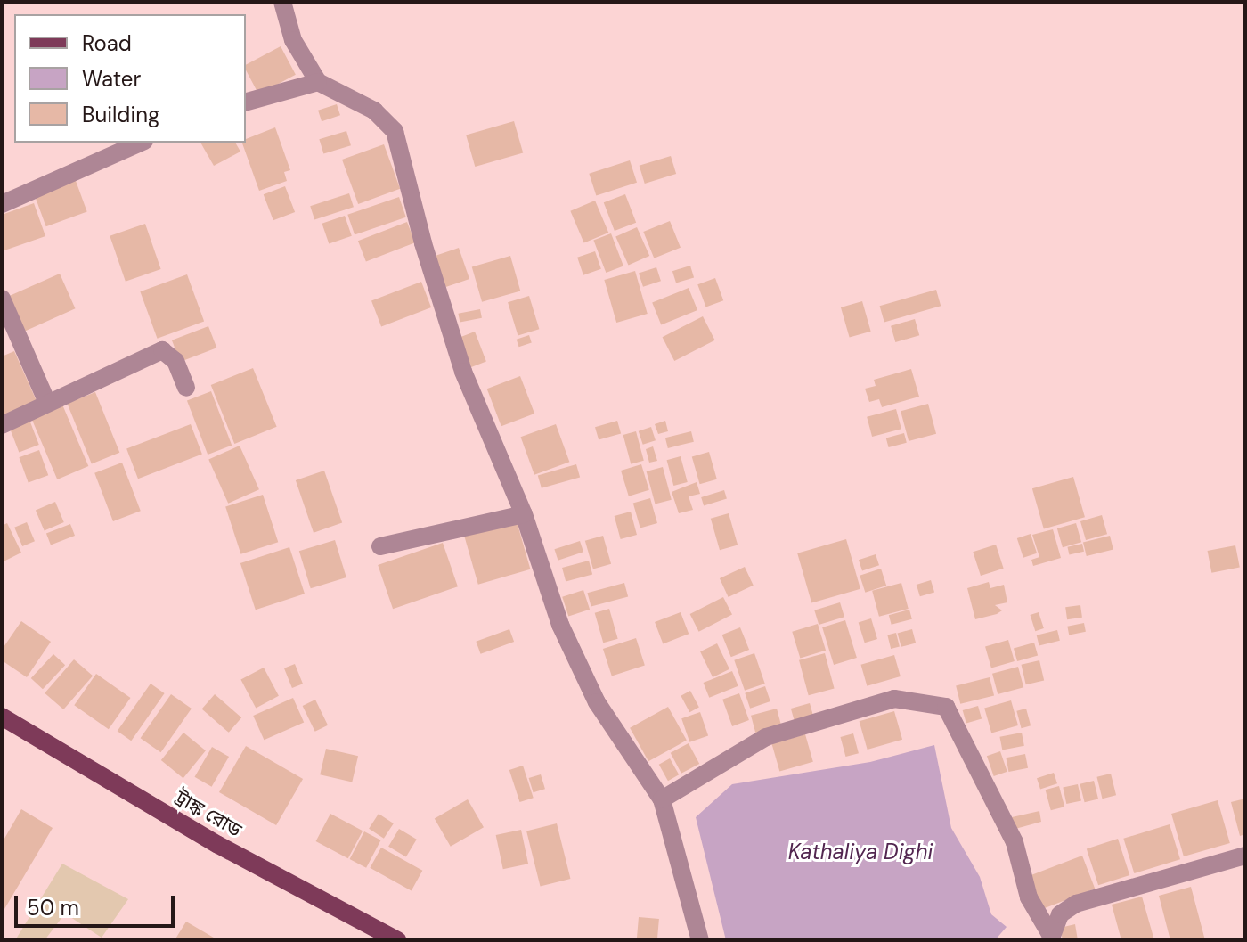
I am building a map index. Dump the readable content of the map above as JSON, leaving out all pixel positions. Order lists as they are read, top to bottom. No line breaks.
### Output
{"streets":{"main road":["ট্রাঙ্ক রোড"]},"water":["Kathaliya Dighi"],"legend":["Road","Water","Building"],"scale_bar":"50 m"}
